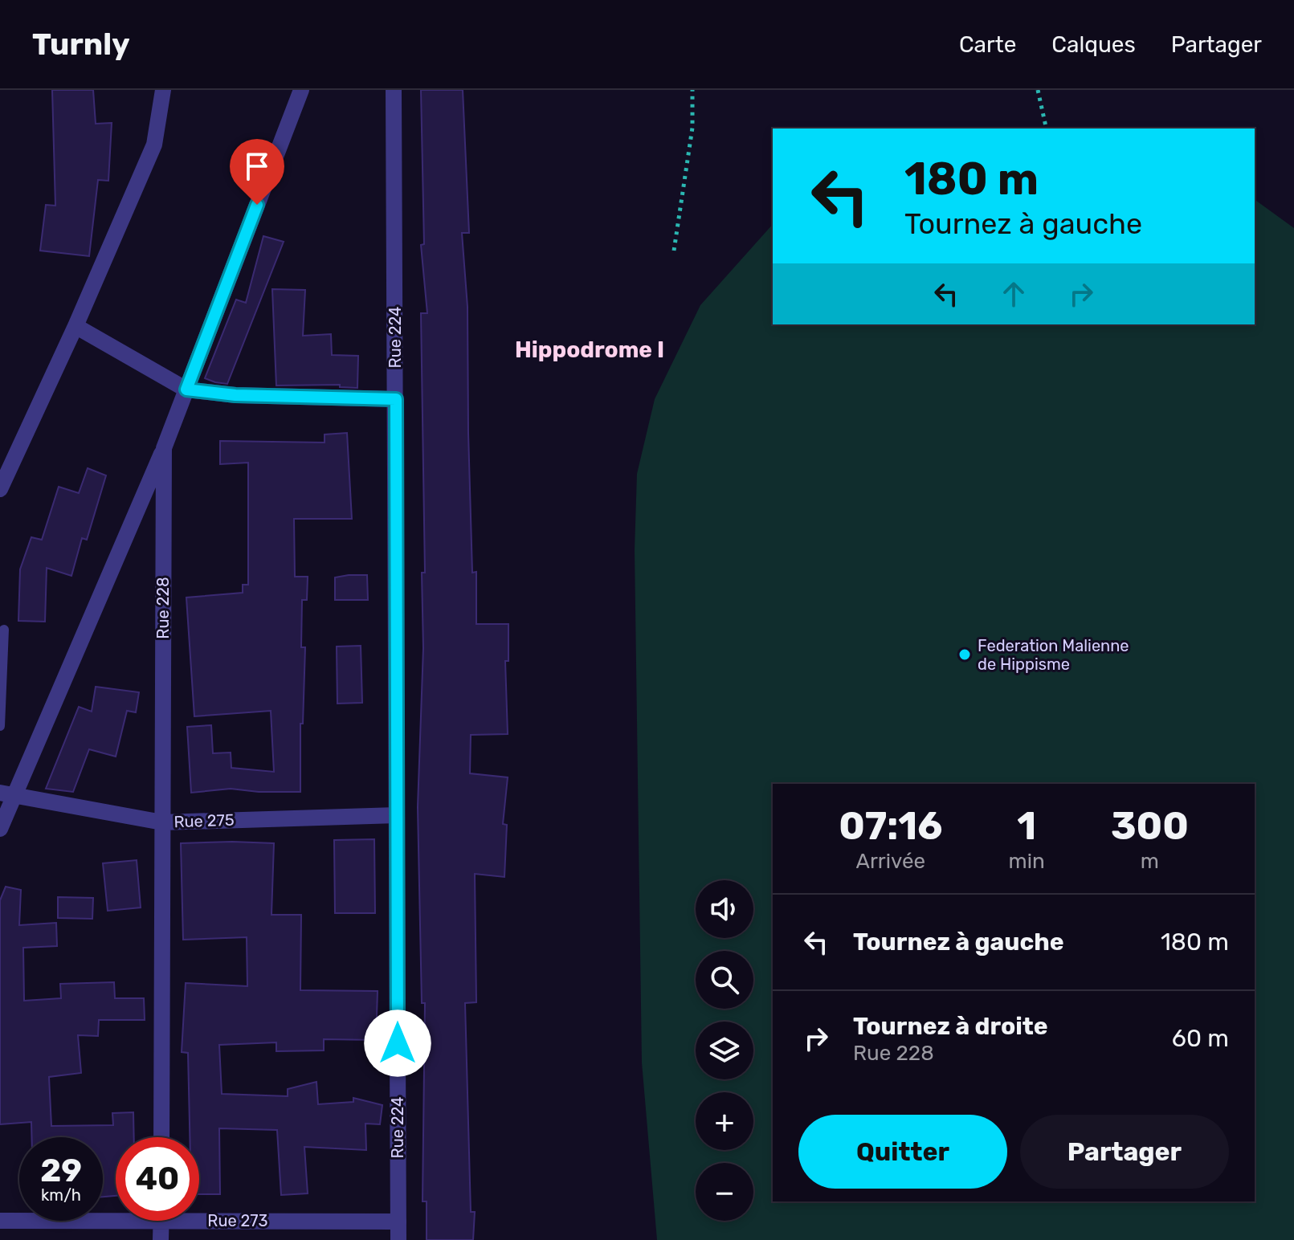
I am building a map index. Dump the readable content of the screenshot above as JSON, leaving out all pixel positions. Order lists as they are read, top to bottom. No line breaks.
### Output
{"streets":{"street":["Rue 224","Rue 228","Rue 275","Rue 273"]},"crossings":[["Rue 224","Rue 275"],["Rue 224","Rue 273"],["Rue 228","Rue 275"]],"districts":["Hippodrome I"],"places":["Federation Malienne de Hippisme"],"page":{"header":"Turnly","nav":["Carte","Calques","Partager"],"turn":["180 m","Tournez à gauche"],"eta":["07:16","Arrivée","1","min","300","m"],"map_buttons":["+","−"],"list":[{"name":"Tournez à gauche","value":"180 m"},{"name":"Tournez à droite","note":"Rue 228","value":"60 m"}],"buttons":["Quitter","Partager"],"speed":"29 km/h","limit":"40"}}
